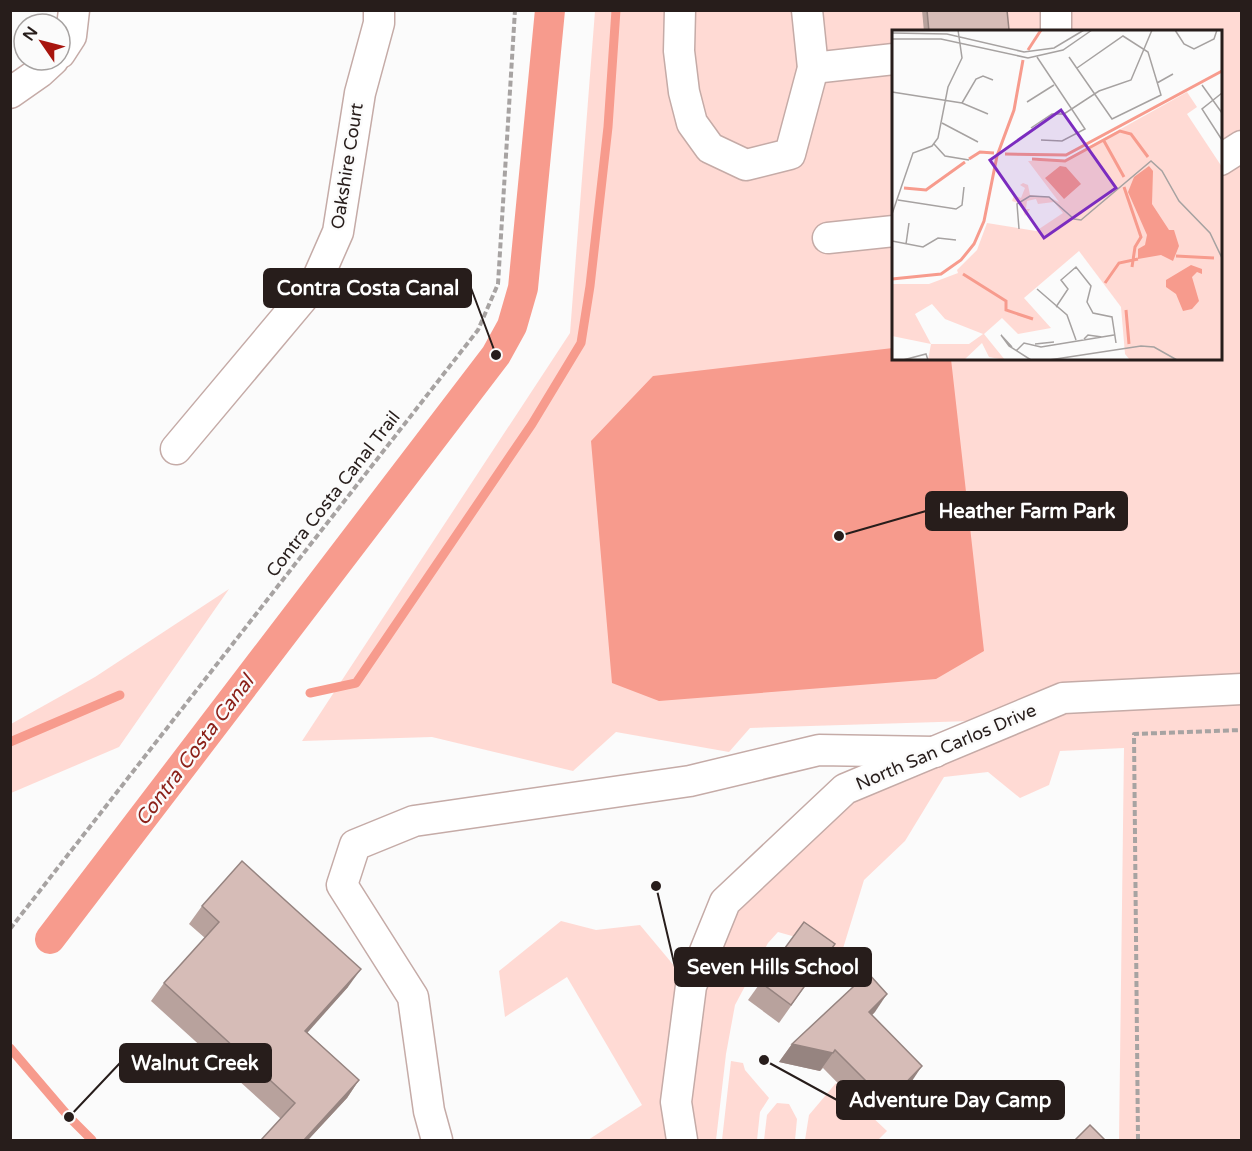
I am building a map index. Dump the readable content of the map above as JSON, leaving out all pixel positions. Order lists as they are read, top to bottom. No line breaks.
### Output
{"streets":{"street":["Oakshire Court","North San Carlos Drive"],"path":["Contra Costa Canal Trail"]},"water":["Contra Costa Canal"],"places":["Contra Costa Canal","Heather Farm Park","Seven Hills School","Adventure Day Camp","Walnut Creek"],"north":"top left"}
